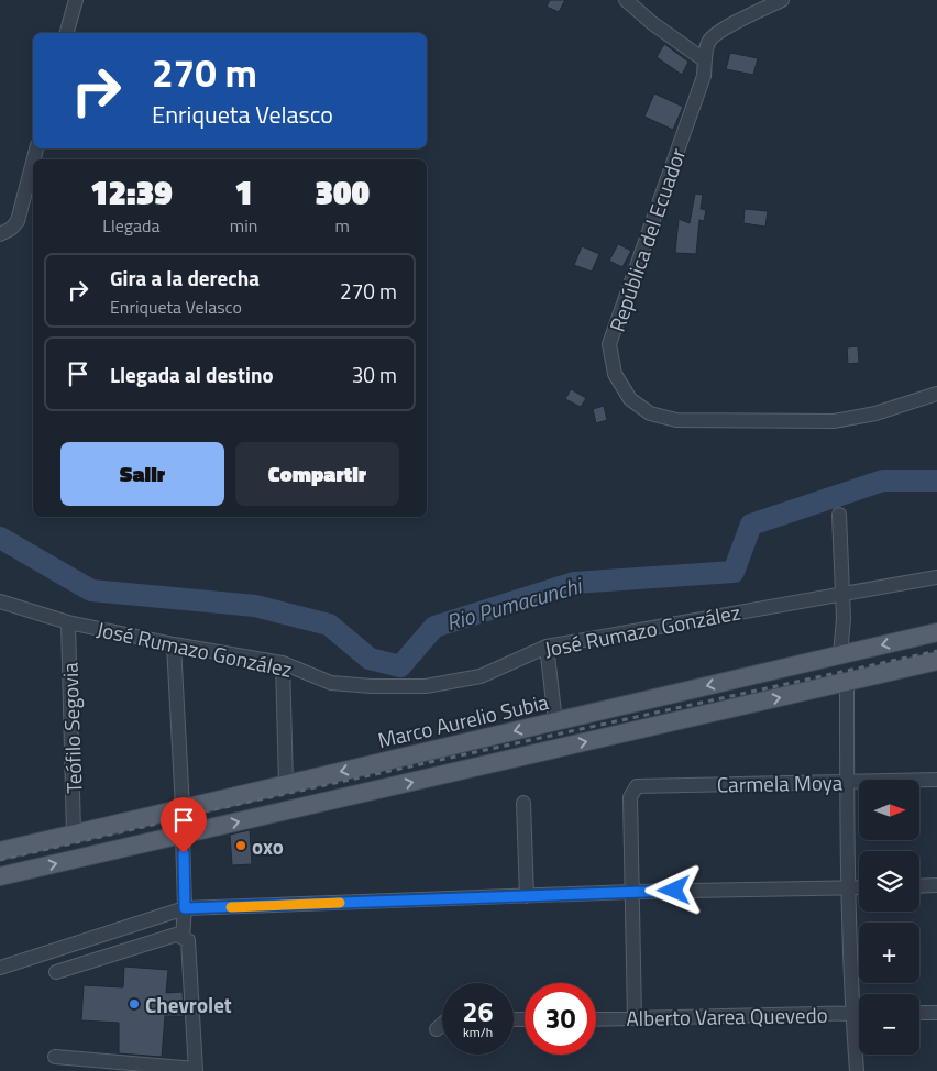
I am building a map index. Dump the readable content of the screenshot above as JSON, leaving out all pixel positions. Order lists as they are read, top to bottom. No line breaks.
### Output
{"streets":{"main road":["Marco Aurelio Subia"],"street":["República del Ecuador","José Rumazo González","Teófilo Segovia","Carmela Moya","Alberto Varea Quevedo"]},"crossings":[["José Rumazo González","Teófilo Segovia"],["Marco Aurelio Subia","Teófilo Segovia"]],"water":["Rio Pumacunchi"],"places":["oxo","Chevrolet"],"north":"right","page":{"turn":["270 m","Enriqueta Velasco"],"eta":["12:39","Llegada","1","min","300","m"],"list":[{"name":"Gira a la derecha","note":"Enriqueta Velasco","value":"270 m"},{"name":"Llegada al destino","value":"30 m"}],"buttons":["Salir","Compartir"],"map_buttons":["+","−"],"speed":"26 km/h","limit":"30"}}
